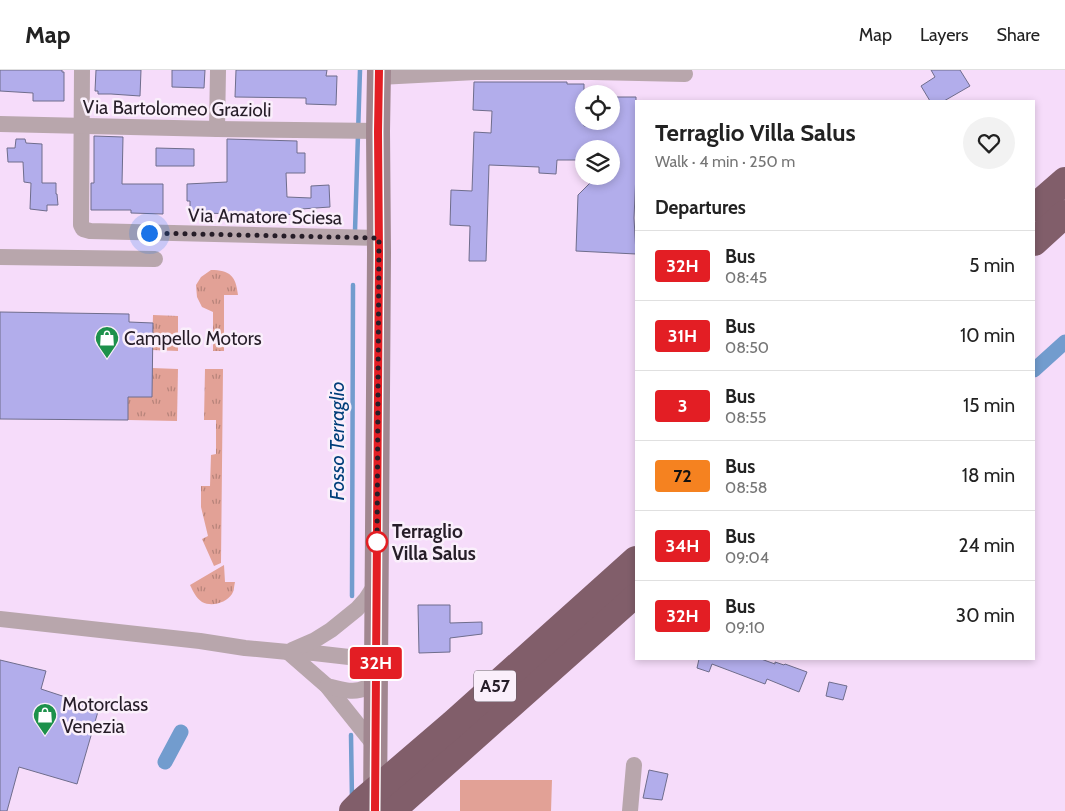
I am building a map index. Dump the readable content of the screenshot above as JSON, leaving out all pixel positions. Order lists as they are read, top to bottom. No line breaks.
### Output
{"streets":{"highway":["A57"],"street":["Via Bartolomeo Grazioli","Via Amatore Sciesa"]},"crossings":[["Via Bartolomeo Grazioli","Via Amatore Sciesa"]],"water":["Fosso Terraglio"],"places":{"shop":["Campello Motors","Motorclass Venezia"],"other":["Terraglio Villa Salus"]},"lines":["bus line 32H"],"page":{"header":"Map","nav":["Map","Layers","Share"],"on_map":"32H","heading":[["Terraglio Villa Salus","Walk · 4 min · 250 m"],"Departures"],"list":[{"mark":"32H","name":"Bus","note":"08:45","value":"5 min"},{"mark":"31H","name":"Bus","note":"08:50","value":"10 min"},{"mark":"3","name":"Bus","note":"08:55","value":"15 min"},{"mark":"72","name":"Bus","note":"08:58","value":"18 min"},{"mark":"34H","name":"Bus","note":"09:04","value":"24 min"},{"mark":"32H","name":"Bus","note":"09:10","value":"30 min"}]}}
